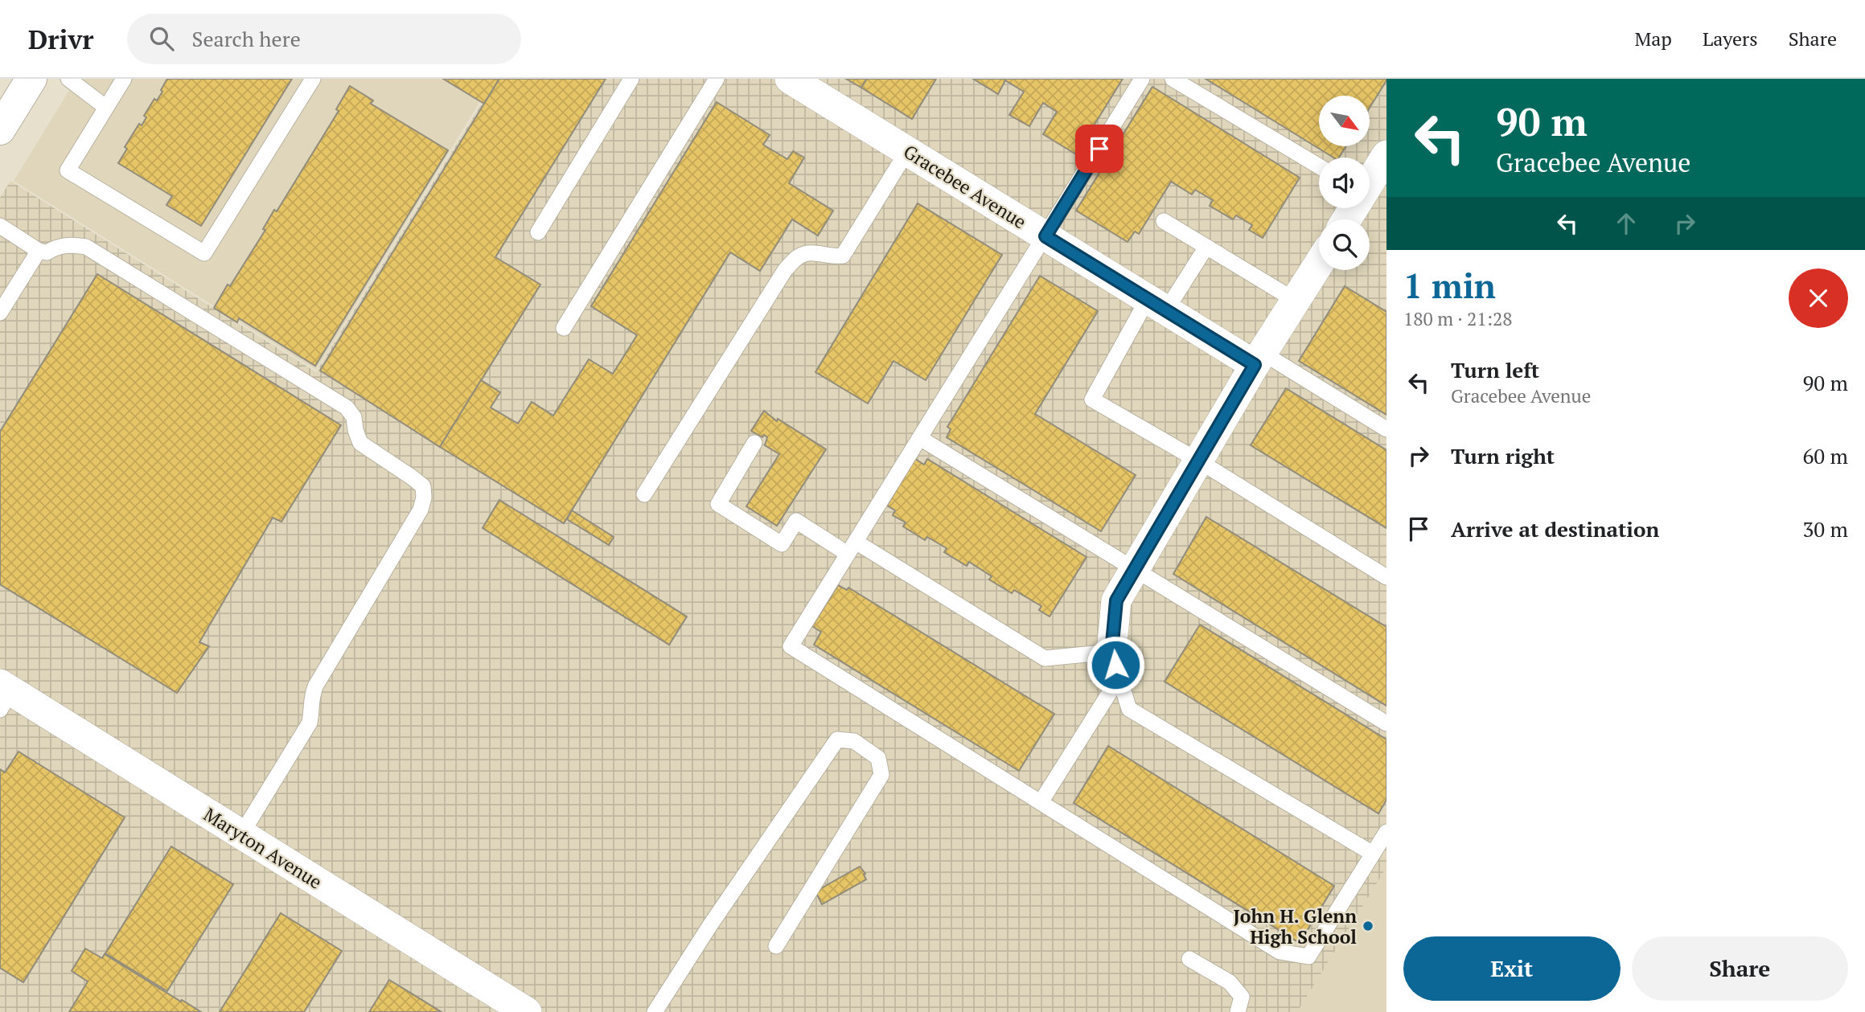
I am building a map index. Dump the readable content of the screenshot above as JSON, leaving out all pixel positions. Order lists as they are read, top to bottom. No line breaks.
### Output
{"streets":{"street":["Gracebee Avenue","Maryton Avenue"]},"places":["John H. Glenn High School"],"north":"bottom right","page":{"header":"Drivr","search":"Search here","nav":["Map","Layers","Share"],"turn":["90 m","Gracebee Avenue"],"heading":["1 min","180 m · 21:28"],"list":[{"name":"Turn left","note":"Gracebee Avenue","value":"90 m"},{"name":"Turn right","value":"60 m"},{"name":"Arrive at destination","value":"30 m"}],"buttons":["Exit","Share"]}}
